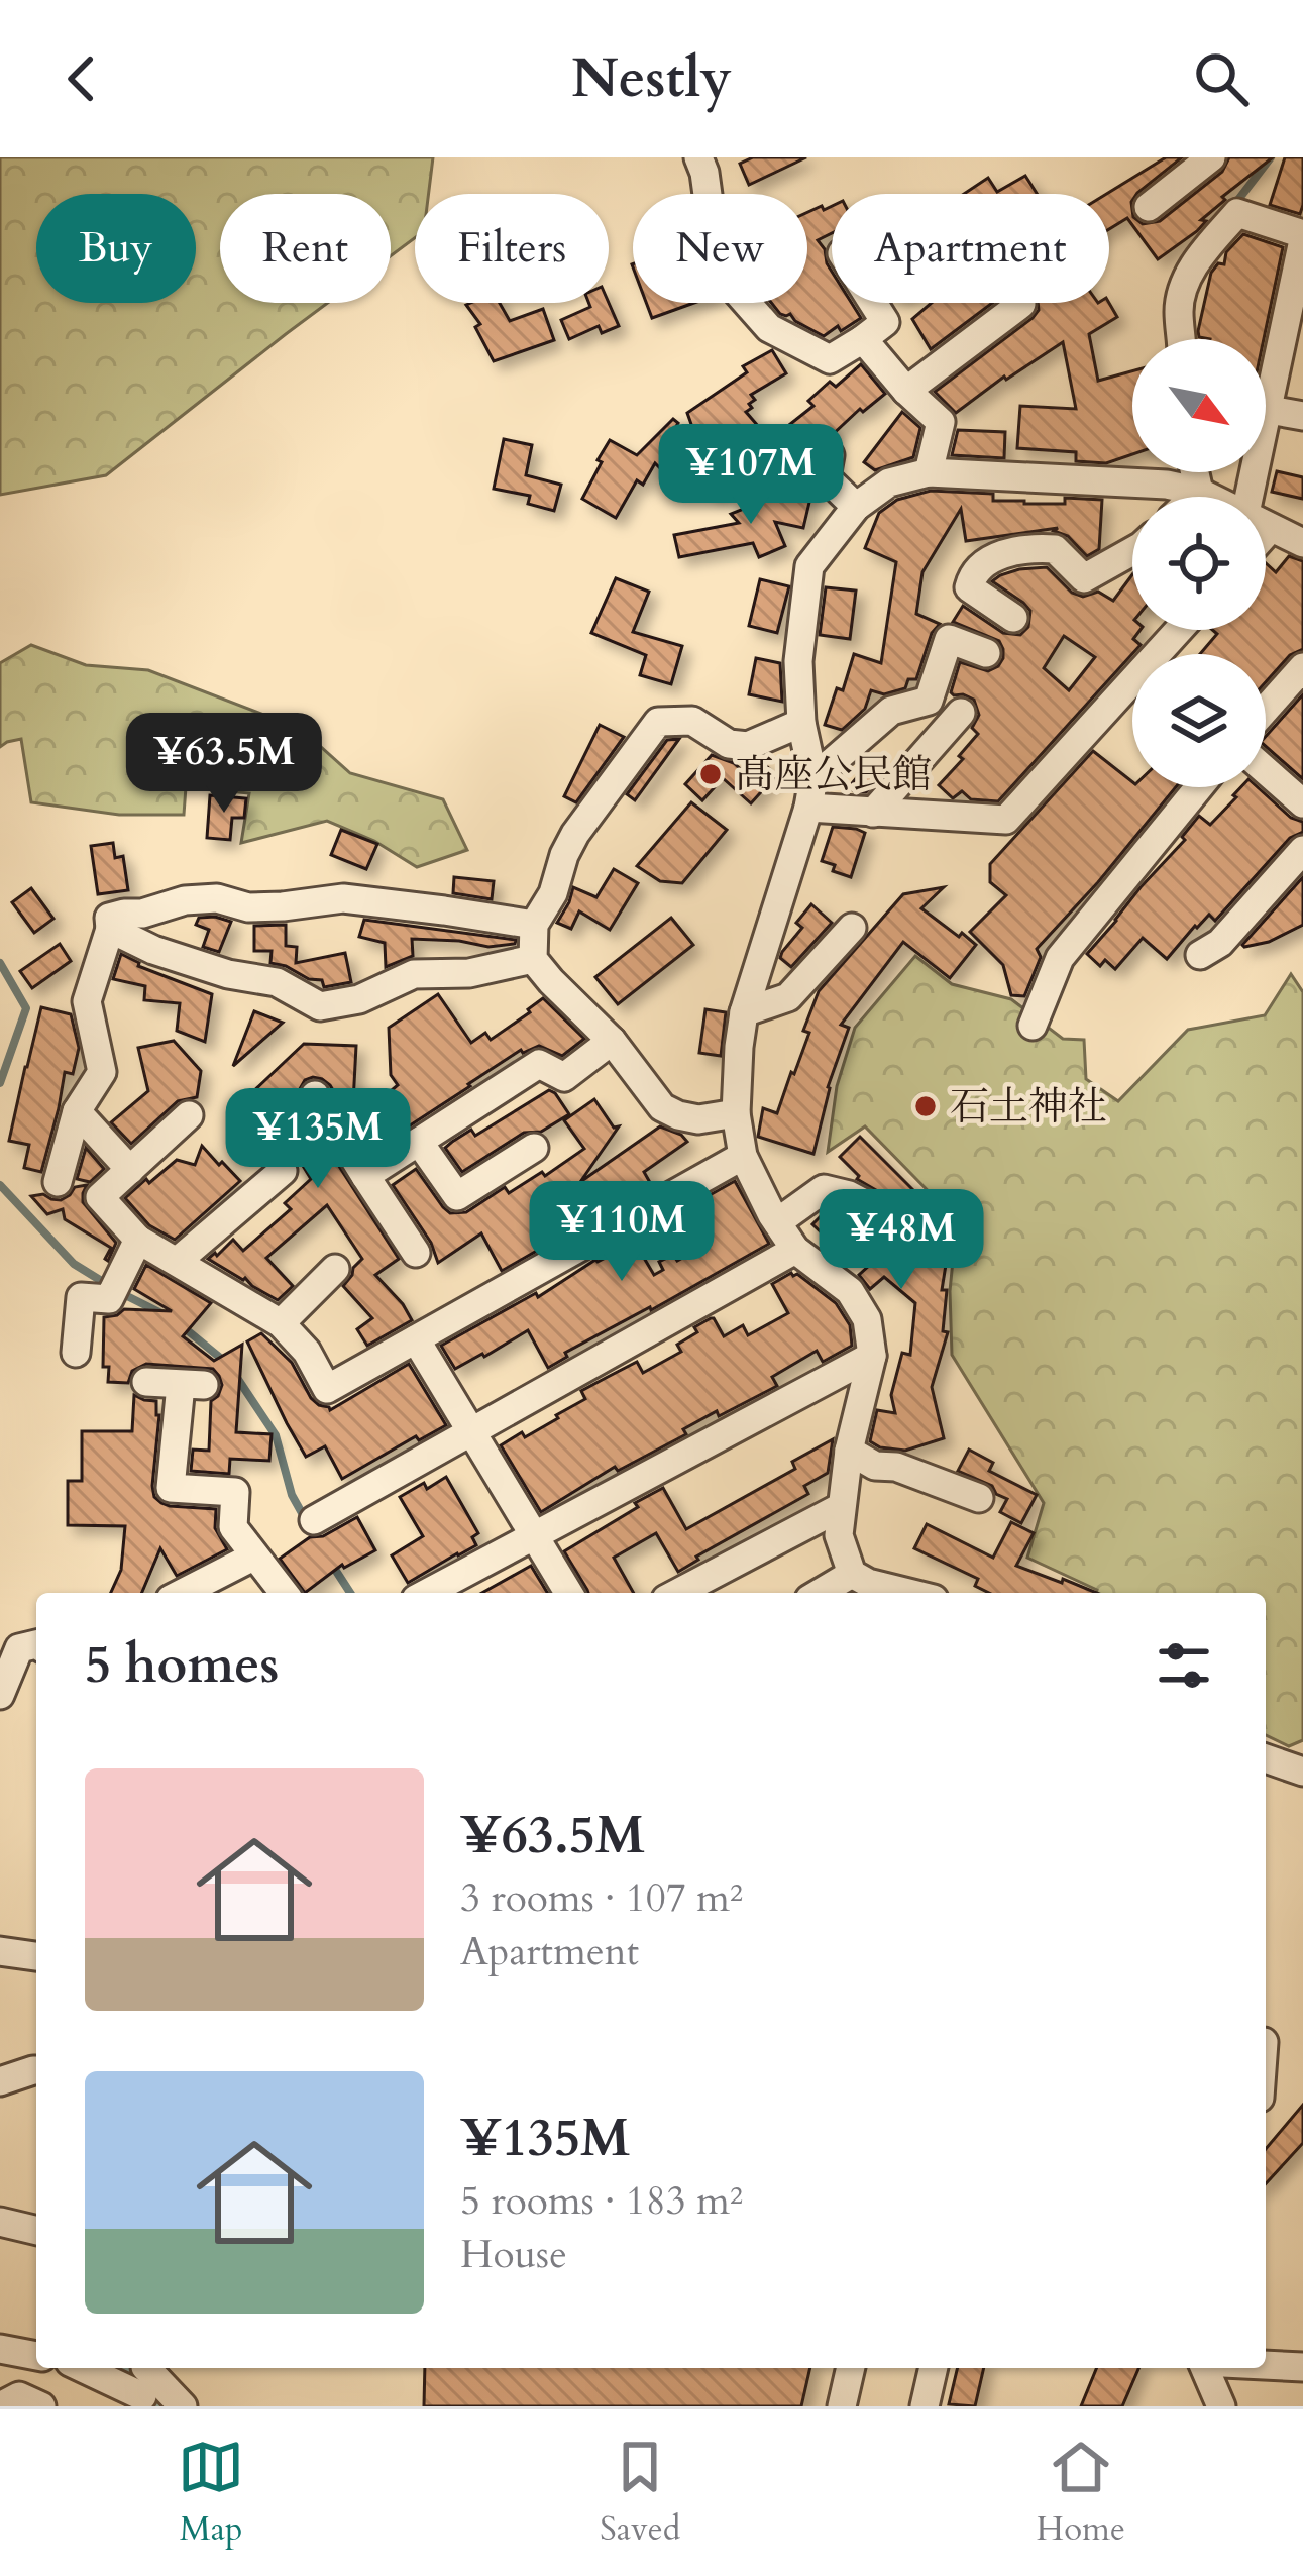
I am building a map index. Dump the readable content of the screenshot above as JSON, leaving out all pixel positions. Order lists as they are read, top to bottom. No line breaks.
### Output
{"places":["髙座公民館","石土神社"],"north":"bottom right","page":{"header":"Nestly","chip":["Buy","Rent","Filters","New","Apartment"],"price":["¥107M","¥63.5M","¥135M","¥110M","¥48M"],"heading":"5 homes","list":[{"name":"¥63.5M","note":"3 rooms · 107 m² · Apartment"},{"name":"¥135M","note":"5 rooms · 183 m² · House"}],"tabs":["Map","Saved","Home"]}}
